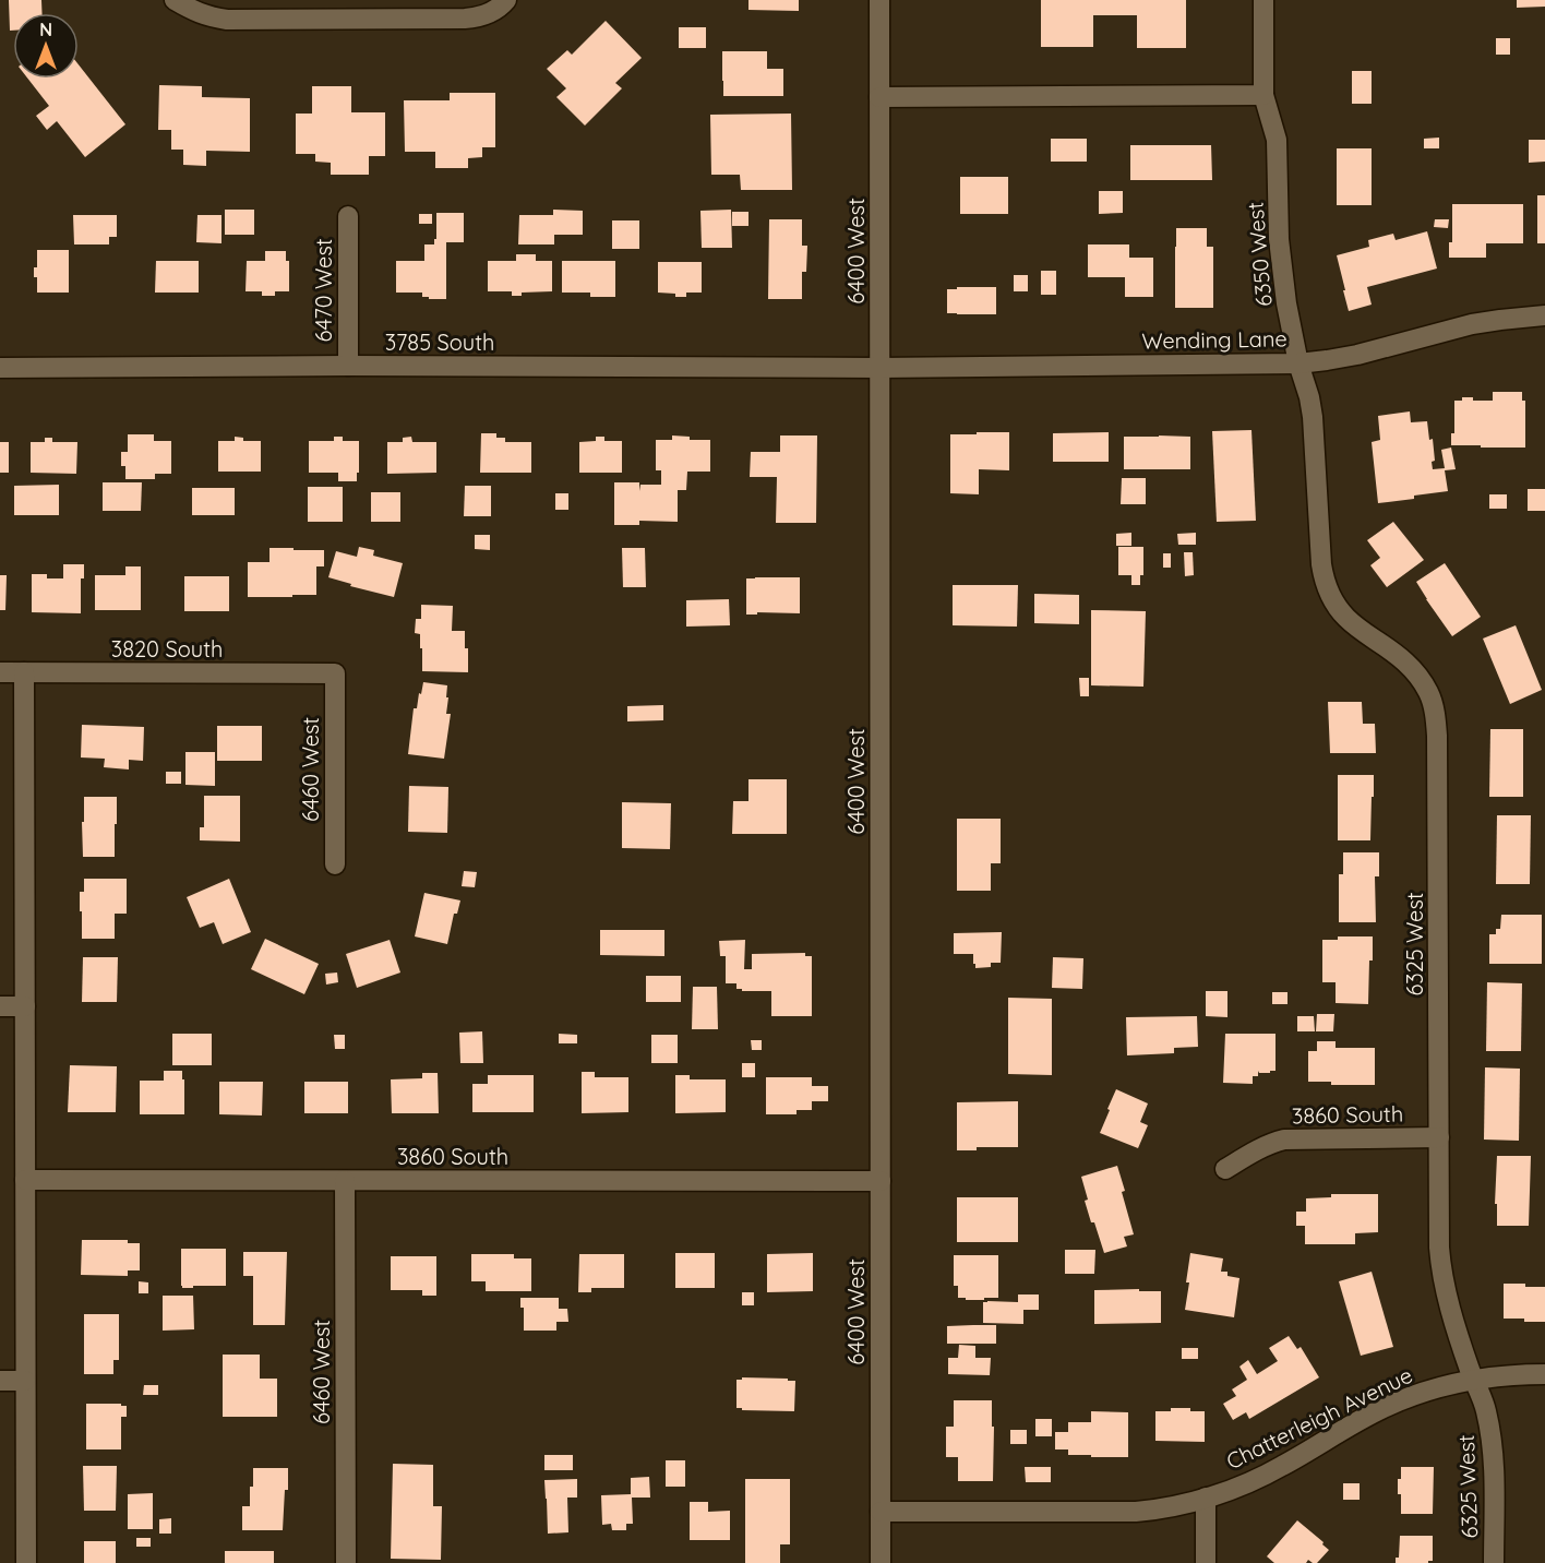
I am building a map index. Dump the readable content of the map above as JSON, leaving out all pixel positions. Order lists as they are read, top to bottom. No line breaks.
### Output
{"streets":{"street":["6400 West","6350 West","6470 West","Wending Lane","3785 South","3820 South","6460 West","6325 West","3860 South","Chatterleigh Avenue"]},"crossings":[["6400 West","Wending Lane"],["6400 West","3785 South"],["6400 West","3860 South"],["6400 West","Chatterleigh Avenue"],["6350 West","Wending Lane"],["6350 West","6325 West"],["6470 West","3785 South"],["Wending Lane","3785 South"],["Wending Lane","6325 West"],["3820 South","6460 West"],["6460 West","3860 South"],["6325 West","3860 South"],["6325 West","Chatterleigh Avenue"]],"north":"top"}
